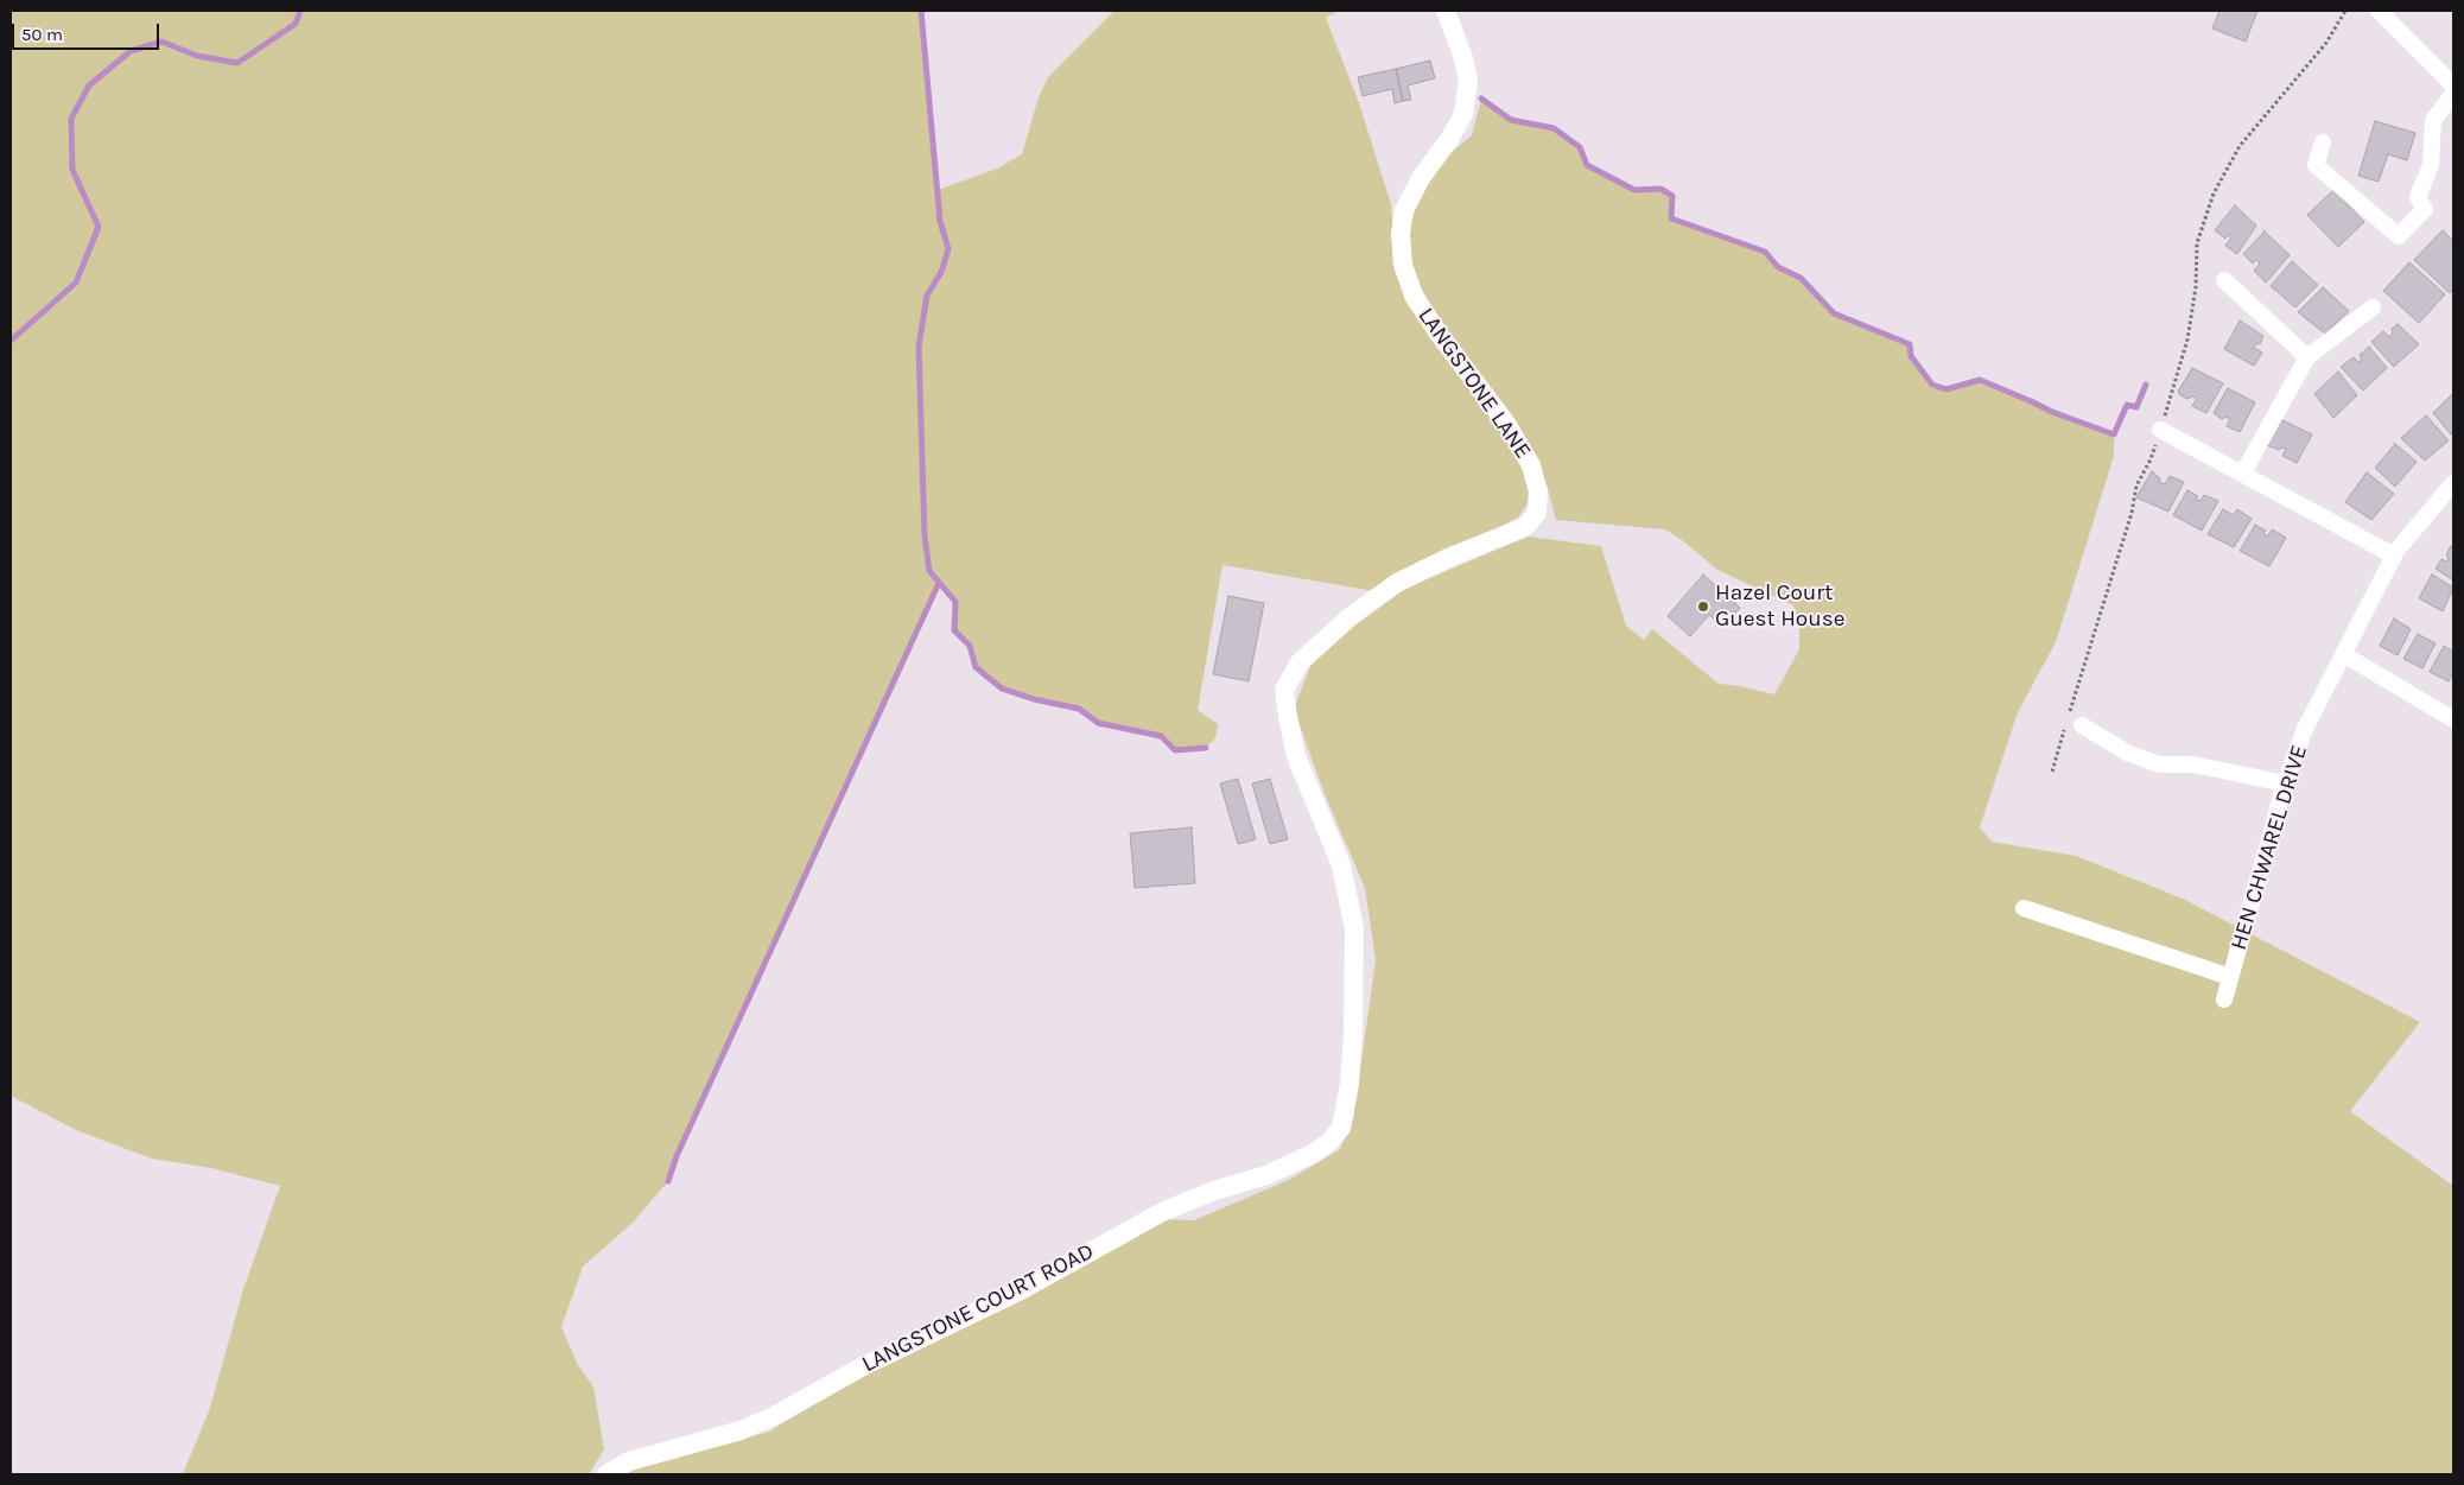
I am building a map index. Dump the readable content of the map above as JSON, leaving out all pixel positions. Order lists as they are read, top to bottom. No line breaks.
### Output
{"streets":{"street":["LANGSTONE LANE","HEN CHWAREL DRIVE","LANGSTONE COURT ROAD"]},"crossings":[["LANGSTONE LANE","LANGSTONE COURT ROAD"]],"places":["Hazel Court Guest House"],"scale_bar":"50 m"}
